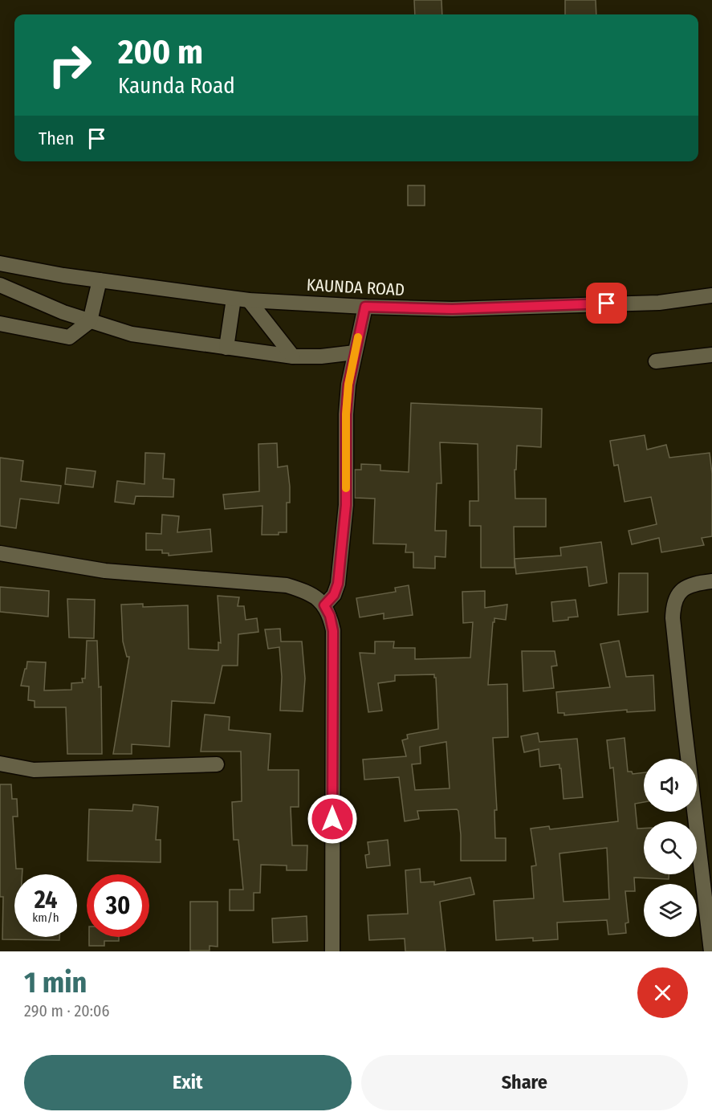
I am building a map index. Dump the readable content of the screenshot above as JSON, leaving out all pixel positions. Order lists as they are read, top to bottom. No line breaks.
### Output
{"streets":{"street":["KAUNDA ROAD"]},"page":{"turn":["200 m","Kaunda Road"],"then":"Then","speed":"24 km/h","limit":"30","heading":["1 min","290 m · 20:06"],"buttons":["Exit","Share"]}}
